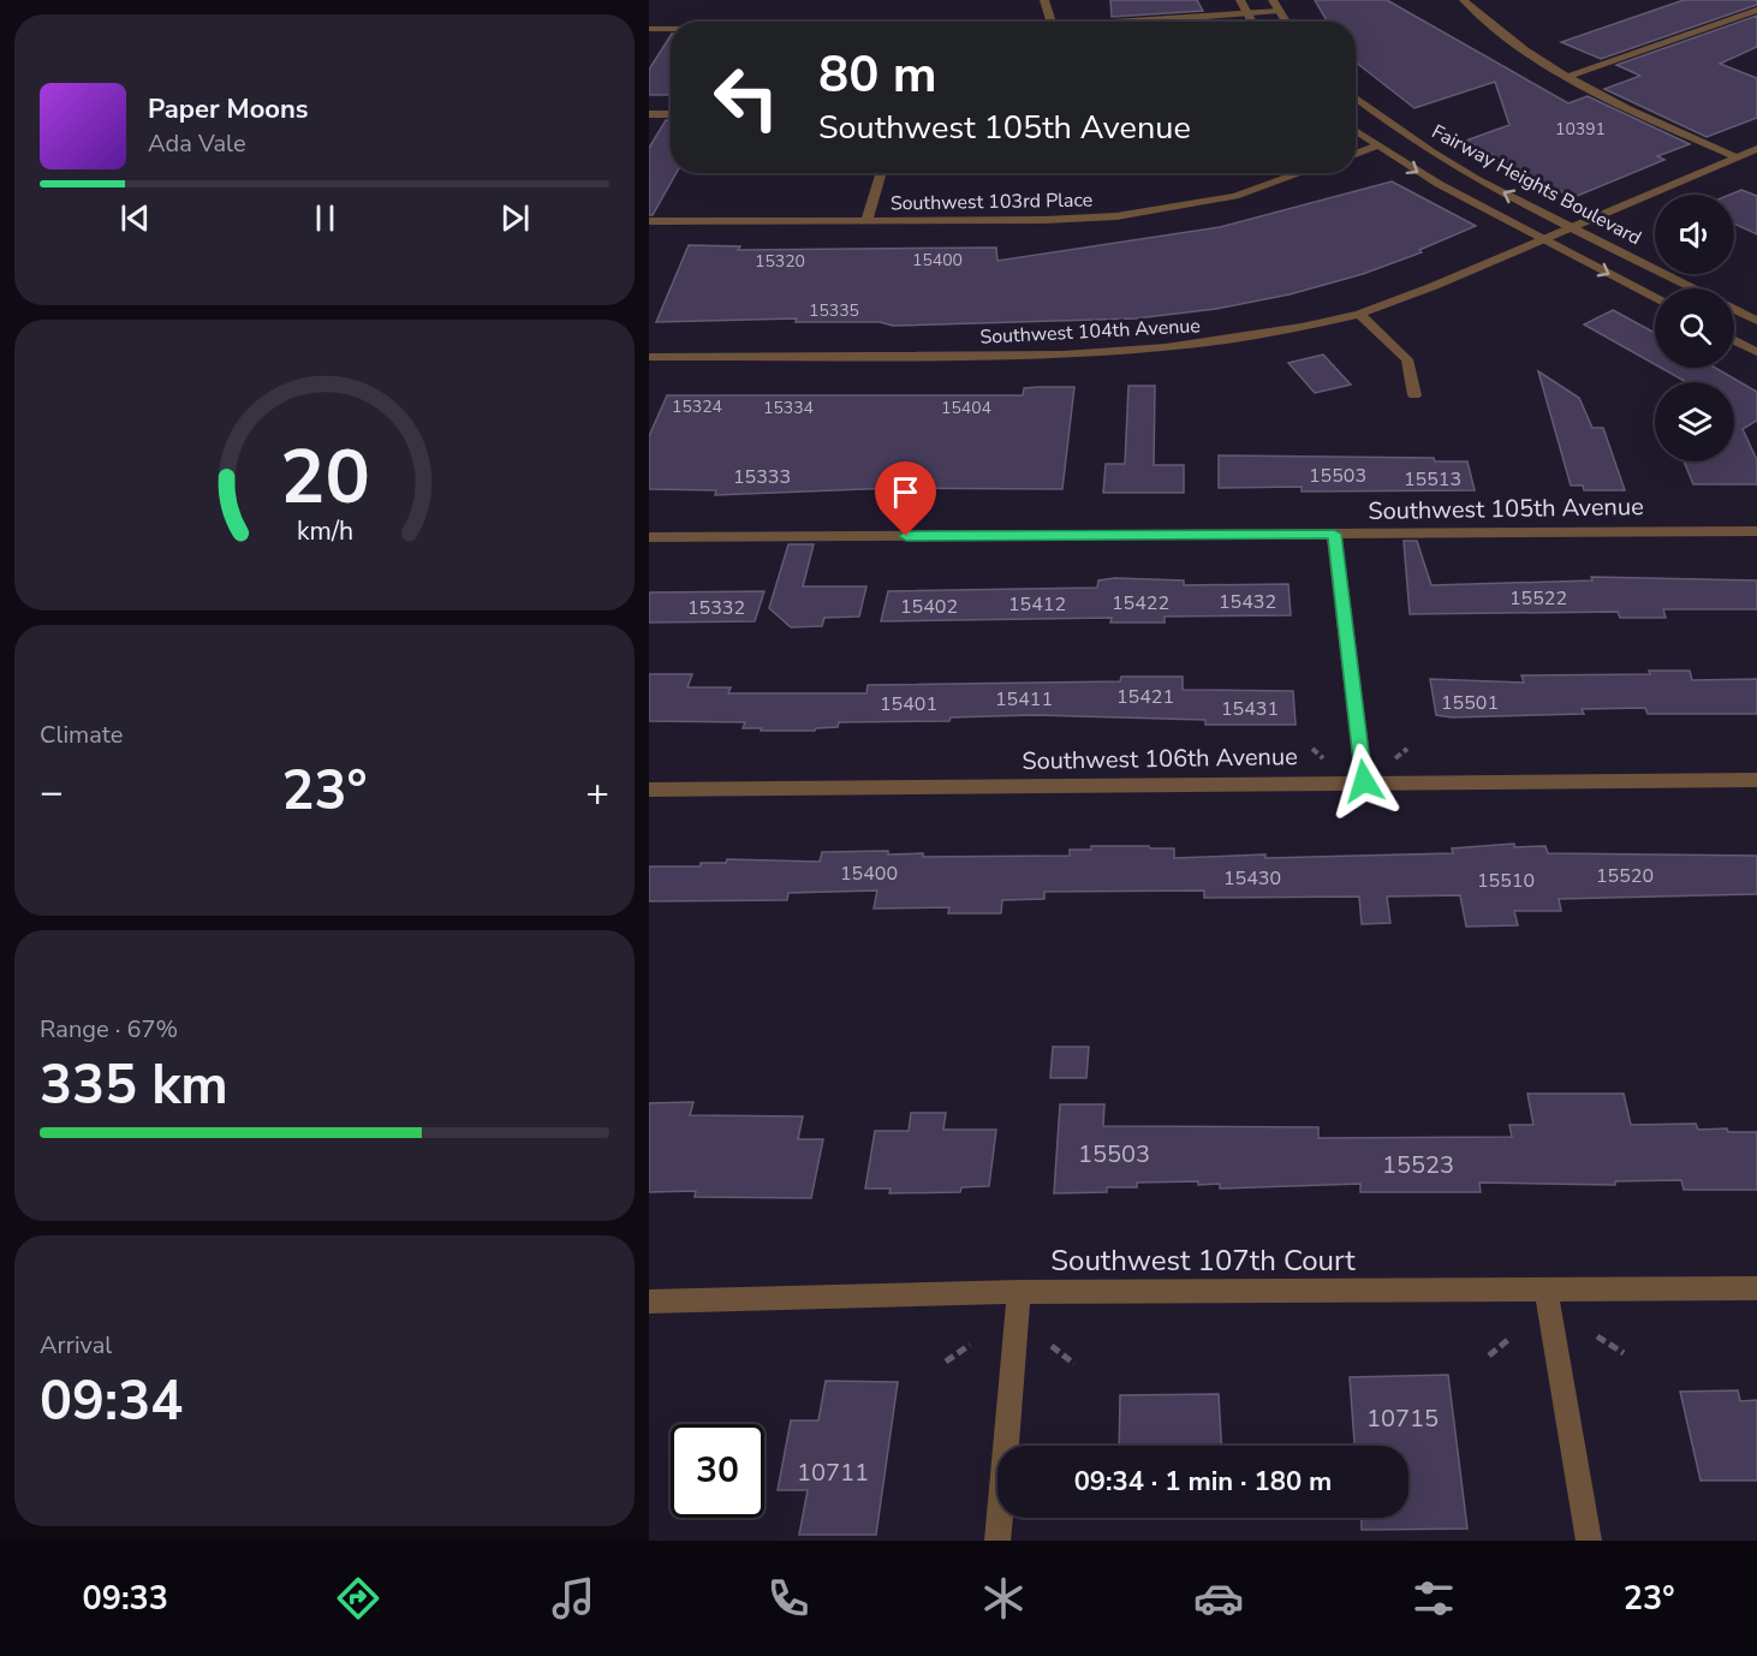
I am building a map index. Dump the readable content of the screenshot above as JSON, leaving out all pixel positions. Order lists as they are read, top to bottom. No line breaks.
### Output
{"streets":{"street":["Fairway Heights Boulevard","Southwest 103rd Place","Southwest 104th Avenue","Southwest 105th Avenue","Southwest 106th Avenue","Southwest 107th Court"]},"crossings":[["Fairway Heights Boulevard","Southwest 104th Avenue"]],"house_numbers":["10391","15400","15320","15335","15324","15334","15404","15503","15333","15513","15522","15432","15422","15412","15402","15332","15421","15411","15501","15401","15431","15400","15520","15430","15510","15503","15523","10715","10711"],"page":{"turn":["80 m","Southwest 105th Avenue"],"song":["Paper Moons","Ada Vale"],"tile":["Climate",["Range · 67%","335 km"],["Arrival","09:34"]],"heat":["−","23°","+"],"limit":"30","trip":"09:34 · 1 min · 180 m","tabs":["09:33","23°"],"gauge":["20","km/h"]}}
